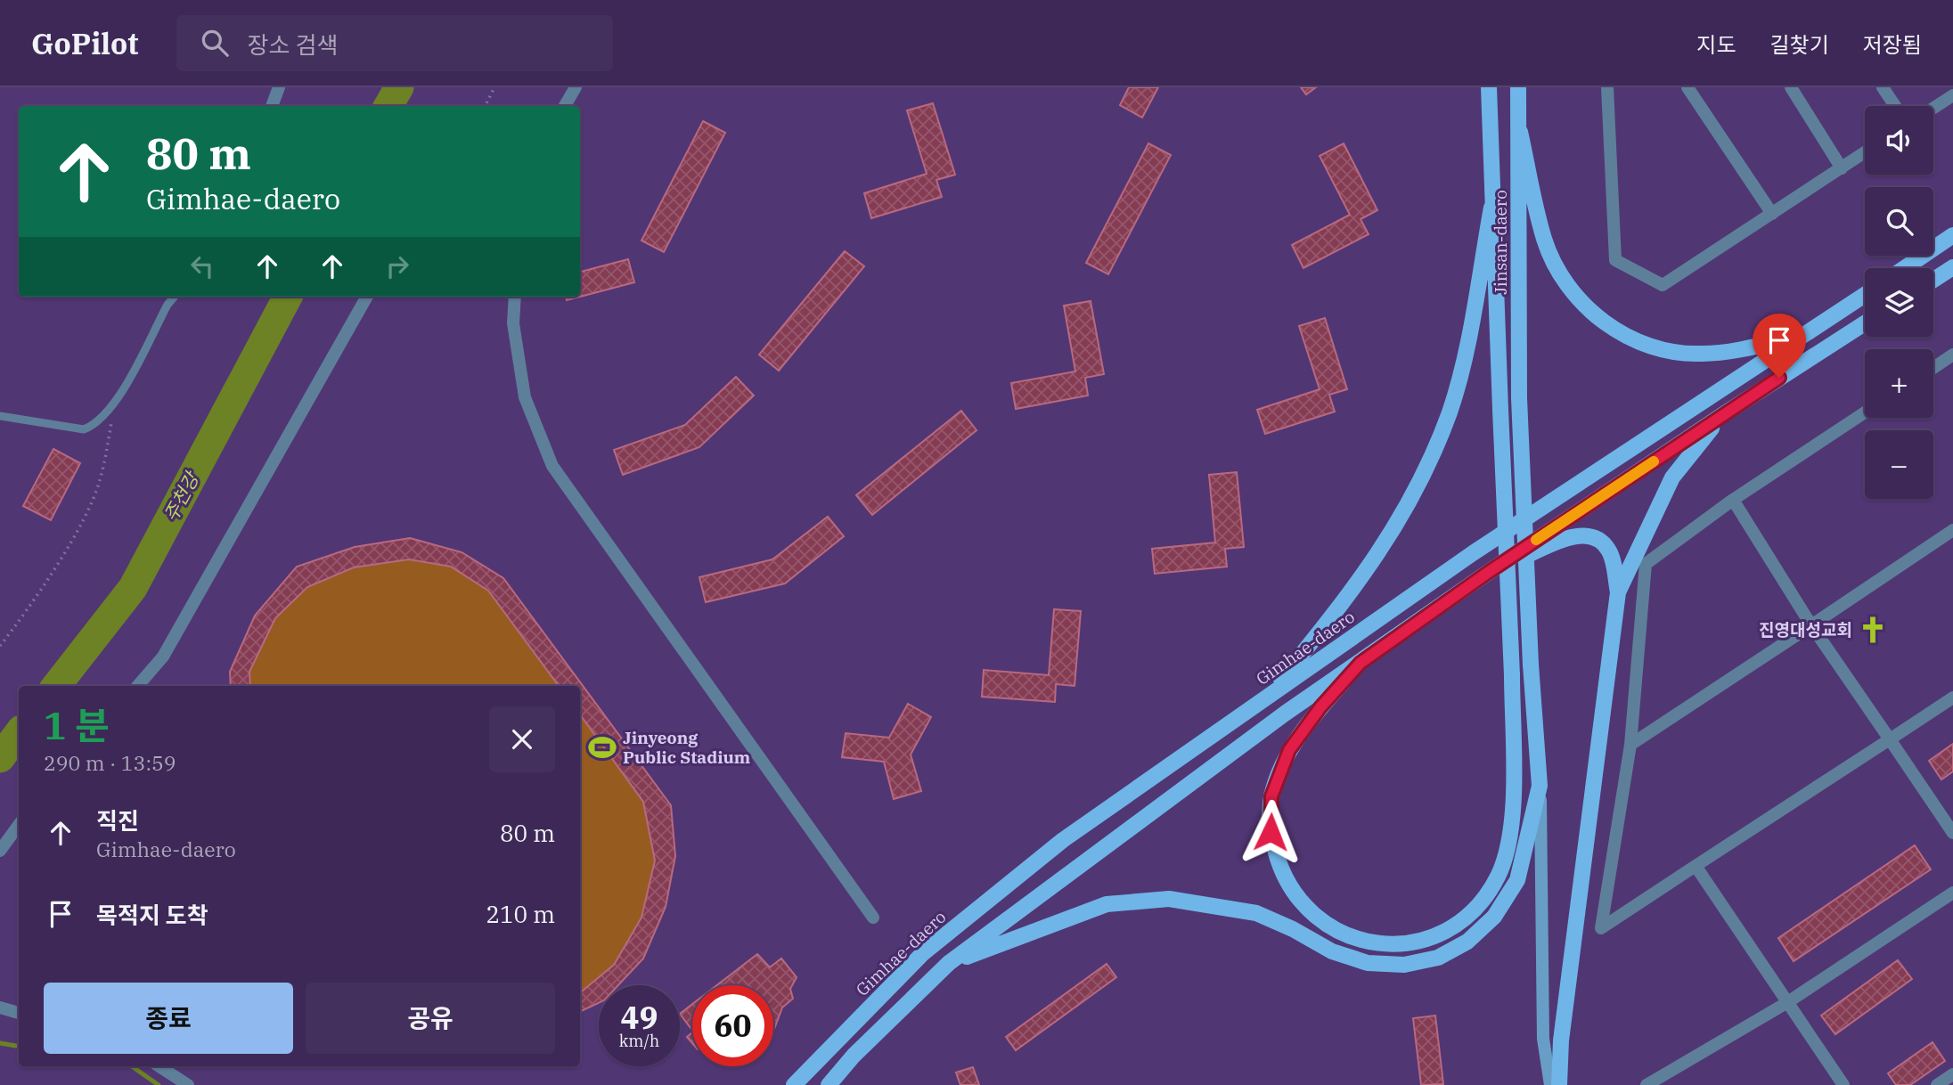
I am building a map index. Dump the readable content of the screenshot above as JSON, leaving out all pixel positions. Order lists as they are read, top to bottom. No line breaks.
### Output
{"streets":{"main road":["Jinsan-daero","Gimhae-daero"]},"water":["주천강"],"places":{"church":["진영대성교회"],"sports":["Jinyeong Public Stadium"]},"page":{"header":"GoPilot","search":"장소 검색","nav":["지도","길찾기","저장됨"],"map_buttons":["+","−"],"turn":["80 m","Gimhae-daero"],"heading":["1 분","290 m · 13:59"],"list":[{"name":"직진","note":"Gimhae-daero","value":"80 m"},{"name":"목적지 도착","value":"210 m"}],"buttons":["종료","공유"],"speed":"49 km/h","limit":"60"}}
